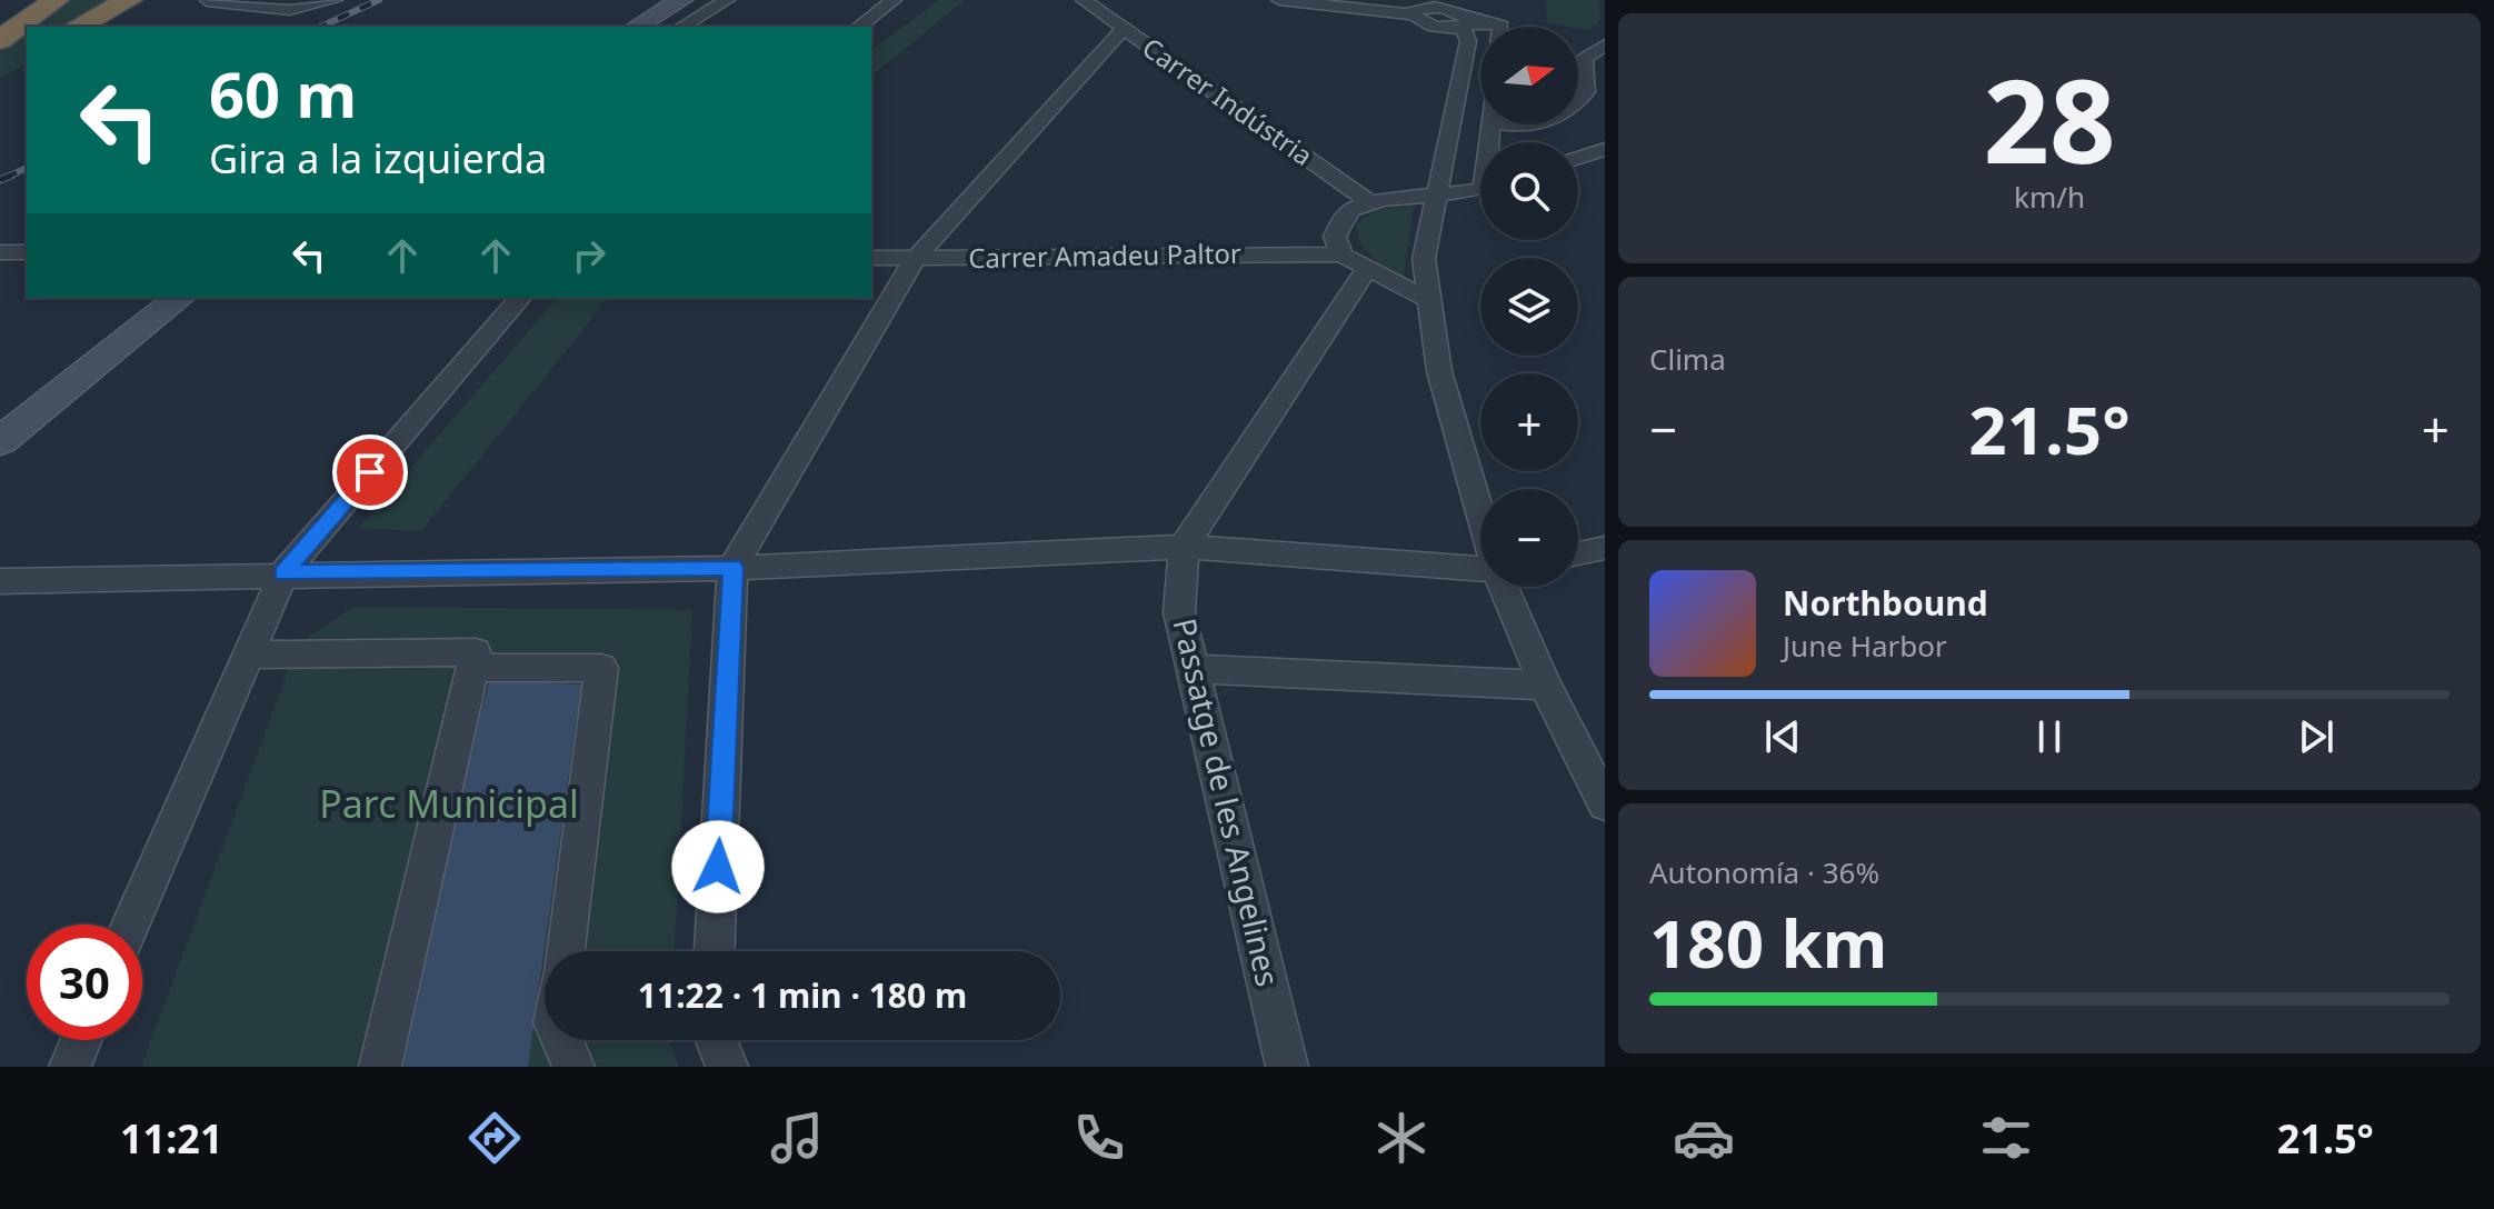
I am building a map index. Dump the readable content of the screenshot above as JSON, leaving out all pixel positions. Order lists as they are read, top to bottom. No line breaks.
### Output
{"streets":{"street":["Carrer Indústria","Carrer Amadeu Paltor","Passatge de les Angelines"]},"parks":["Parc Municipal"],"north":"right","page":{"tile":[["28","km/h"],"Clima",["Autonomía · 36%","180 km"]],"map_buttons":["+","−"],"turn":["60 m","Gira a la izquierda"],"heat":["−","21.5°","+"],"song":["Northbound","June Harbor"],"limit":"30","trip":"11:22 · 1 min · 180 m","tabs":["11:21","21.5°"]}}
